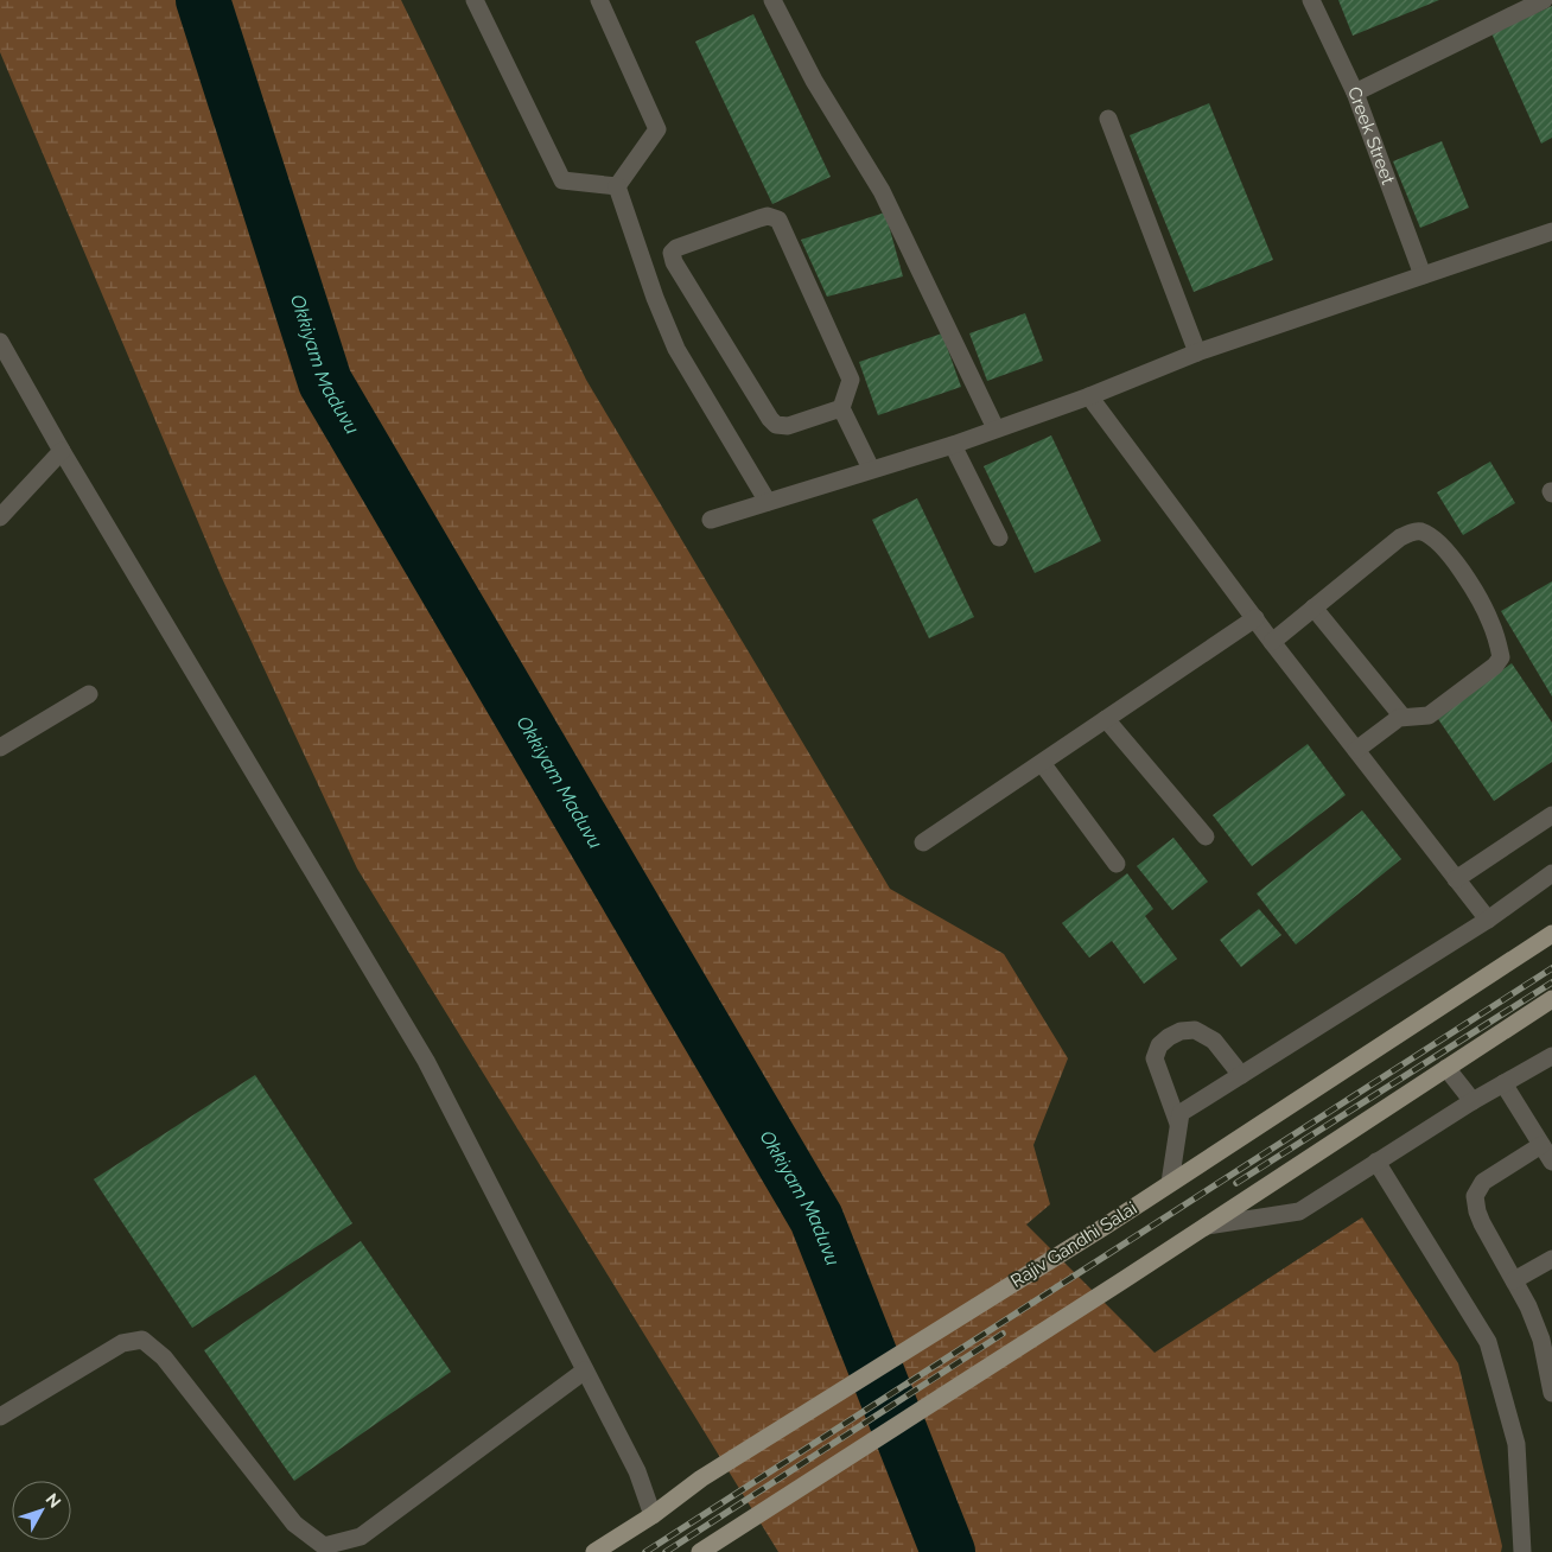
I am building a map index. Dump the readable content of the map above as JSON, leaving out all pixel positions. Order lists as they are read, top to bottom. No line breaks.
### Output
{"streets":{"main road":["Rajiv Gandhi Salai"],"street":["Creek Street"]},"water":["Okkiyam Maduvu"],"north":"top right"}
